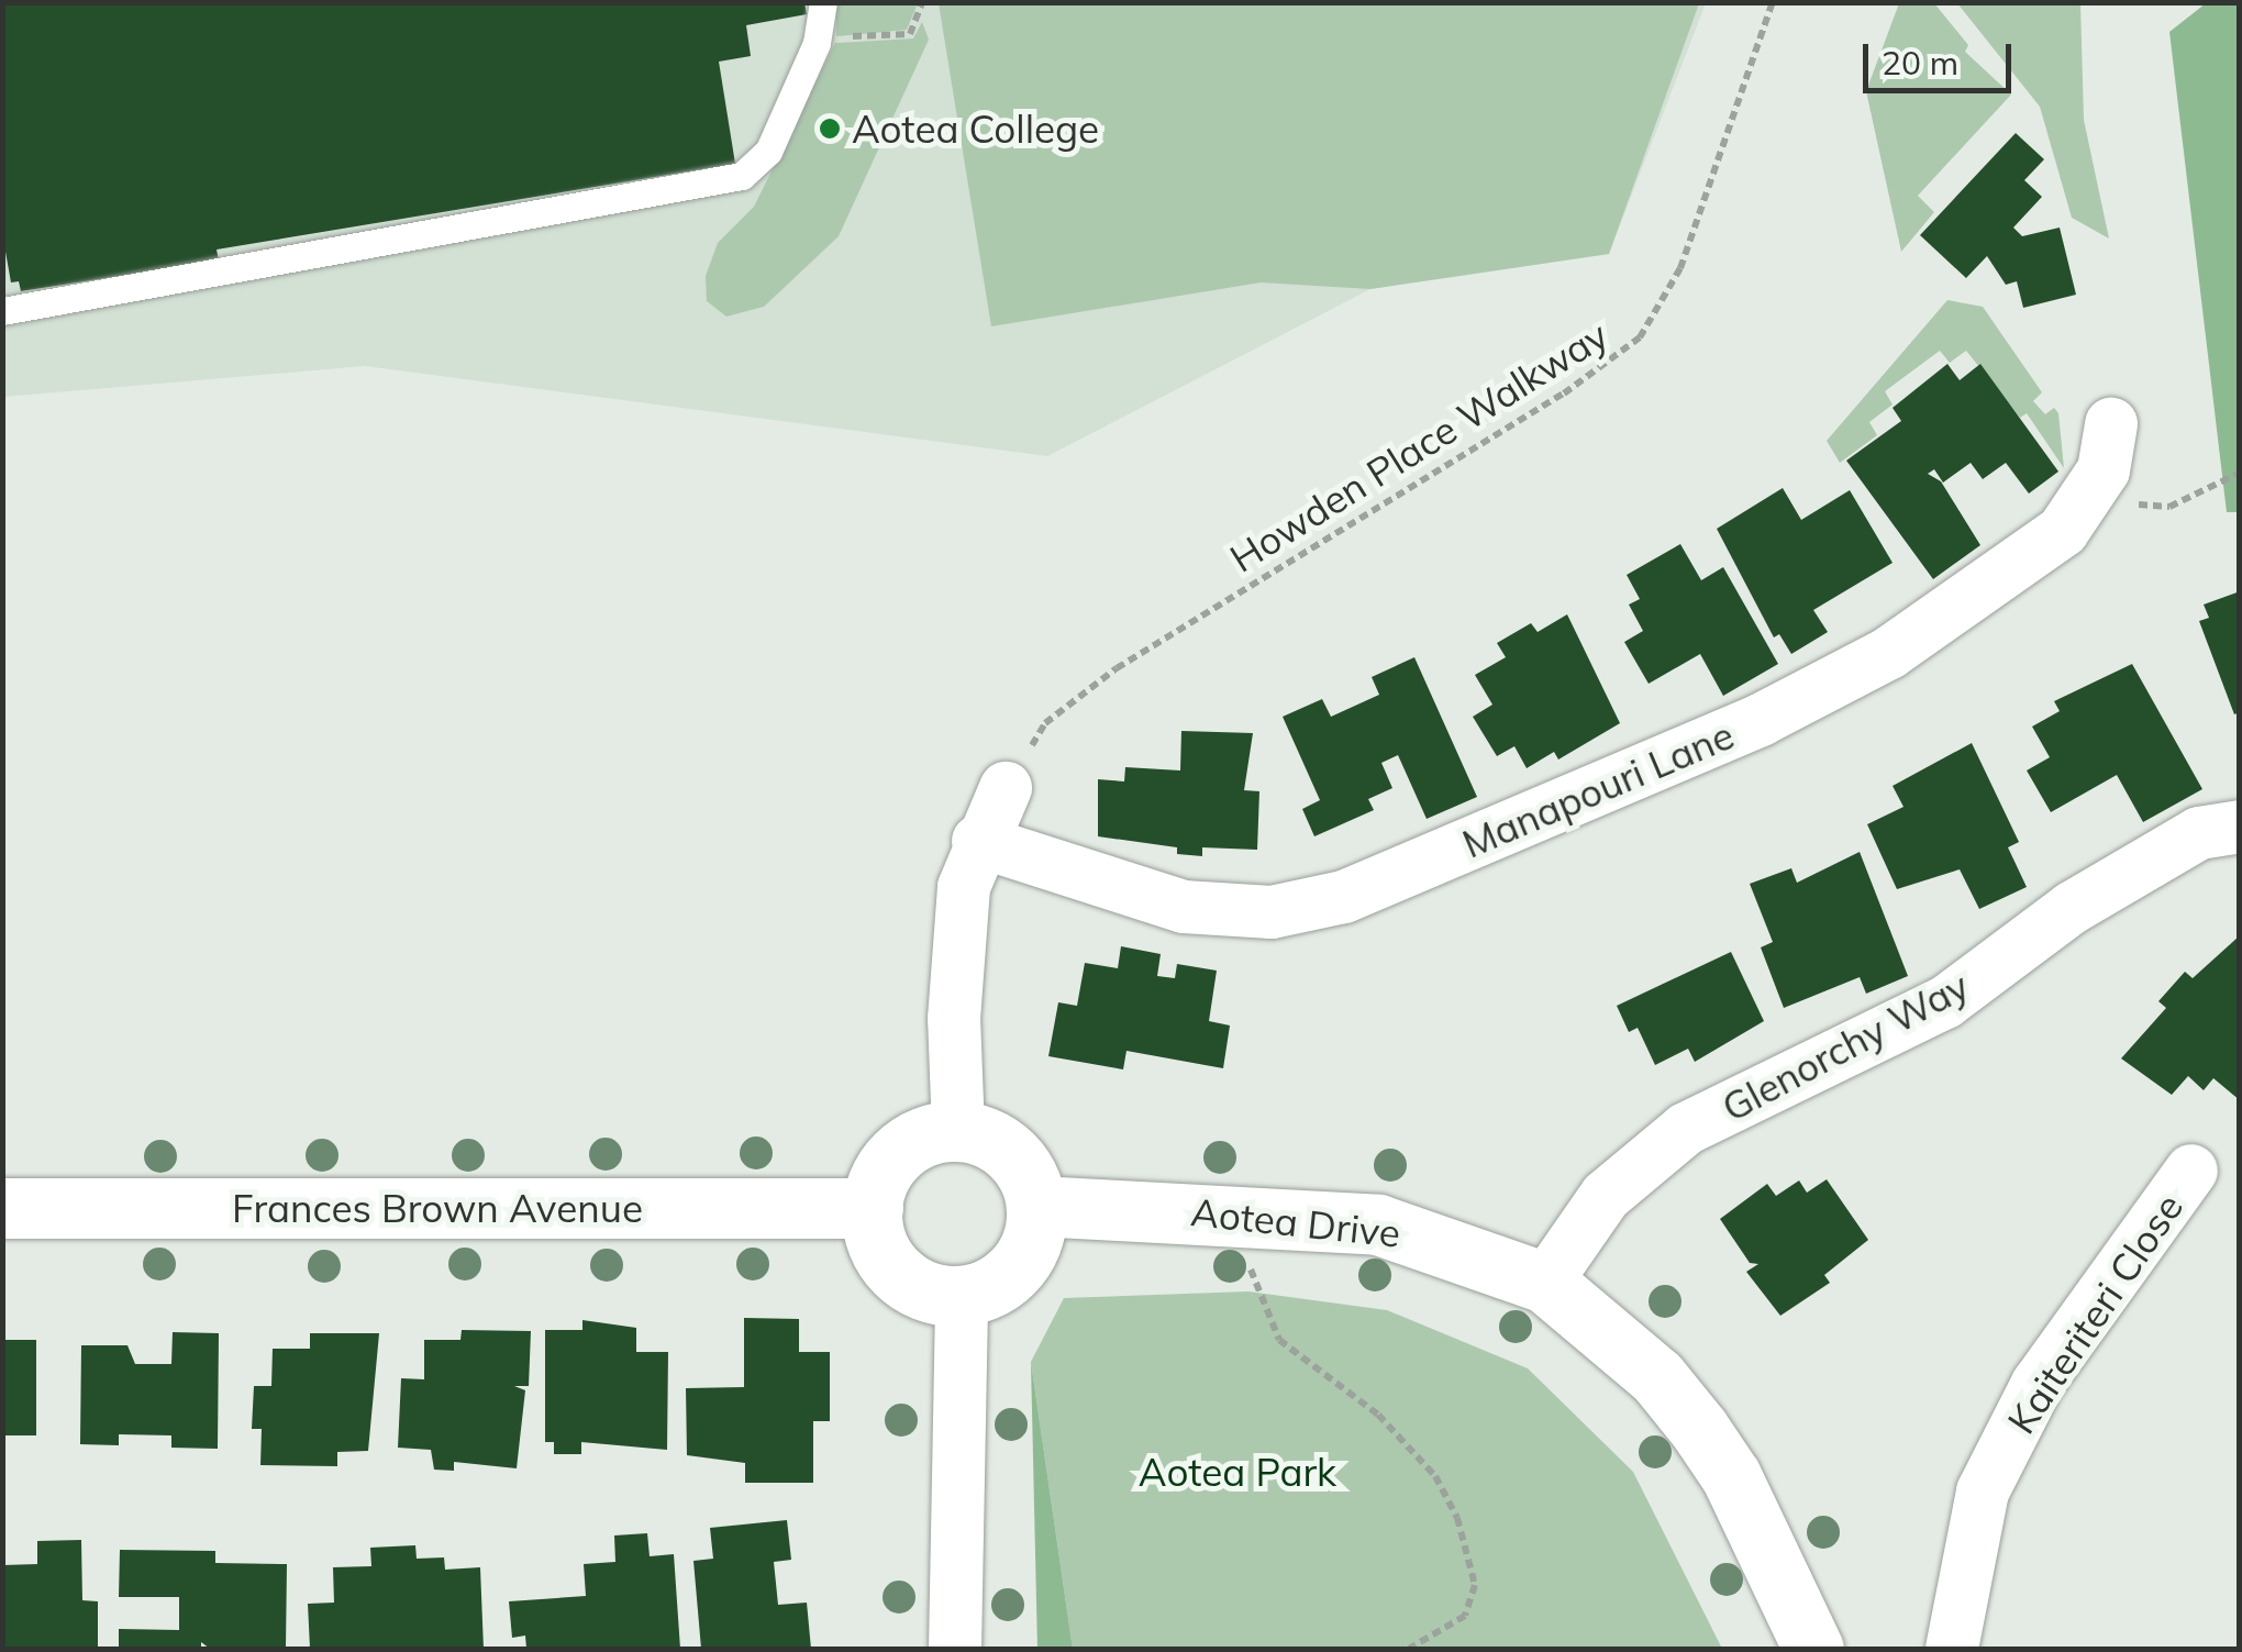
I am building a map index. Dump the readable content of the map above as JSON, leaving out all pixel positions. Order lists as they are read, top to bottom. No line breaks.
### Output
{"streets":{"street":["Manapouri Lane","Glenorchy Way","Frances Brown Avenue","Aotea Drive","Kaiteriteri Close"],"path":["Howden Place Walkway"]},"crossings":[["Glenorchy Way","Aotea Drive"],["Frances Brown Avenue","Aotea Drive"]],"parks":["Aotea Park"],"places":["Aotea College"],"scale_bar":"20 m"}
